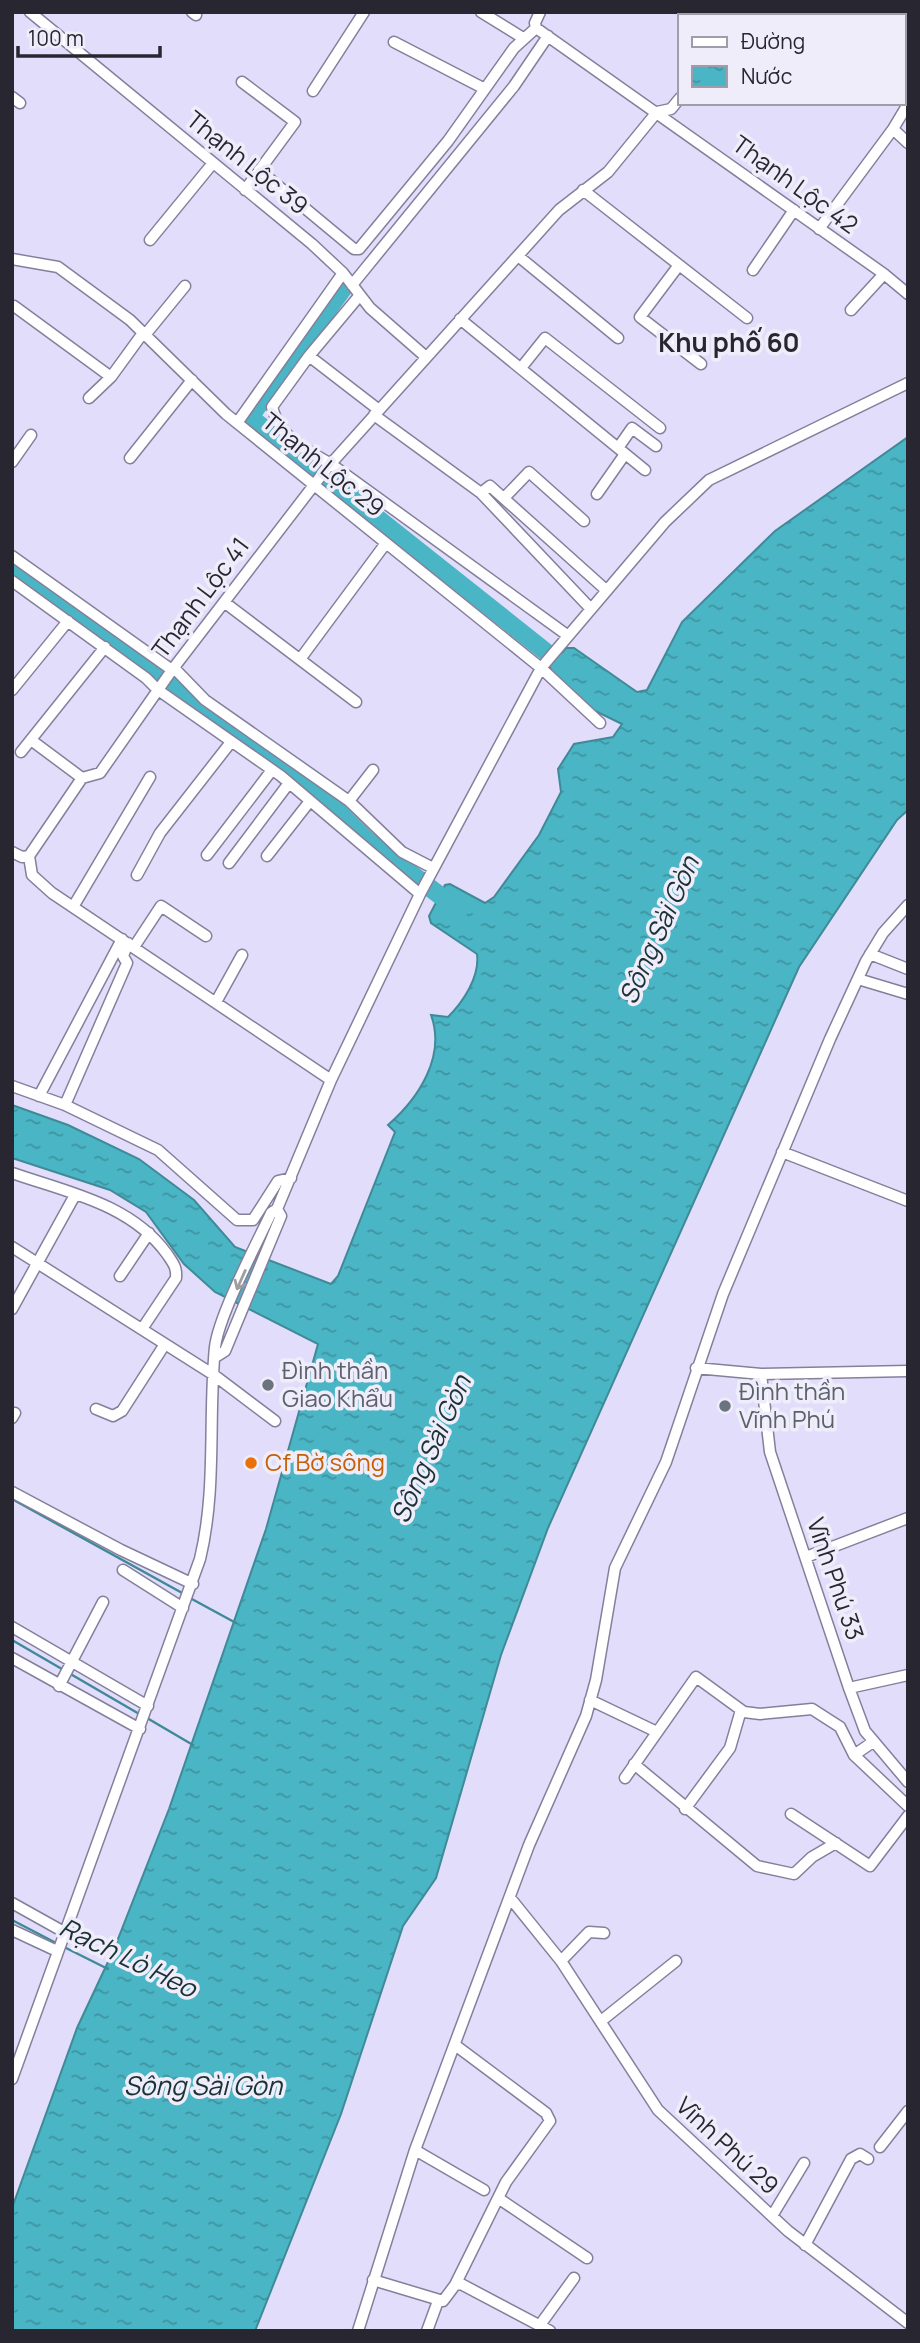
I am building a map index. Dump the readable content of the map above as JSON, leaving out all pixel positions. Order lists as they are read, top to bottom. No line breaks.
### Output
{"streets":{"street":["Thạnh Lộc 39","Thạnh Lộc 42","Thạnh Lộc 29","Thạnh Lộc 41","Vĩnh Phú 33","Vĩnh Phú 29"]},"crossings":[["Thạnh Lộc 39","Thạnh Lộc 41"],["Thạnh Lộc 42","Thạnh Lộc 41"],["Thạnh Lộc 29","Thạnh Lộc 41"]],"districts":["Khu phố 60"],"water":["Sông Sài Gòn","Rạch Lò Heo"],"places":["Đình thần Giao Khẩu","Đình thần Vĩnh Phú","Cf Bờ sông"],"legend":["Đường","Nước"],"scale_bar":"100 m"}
